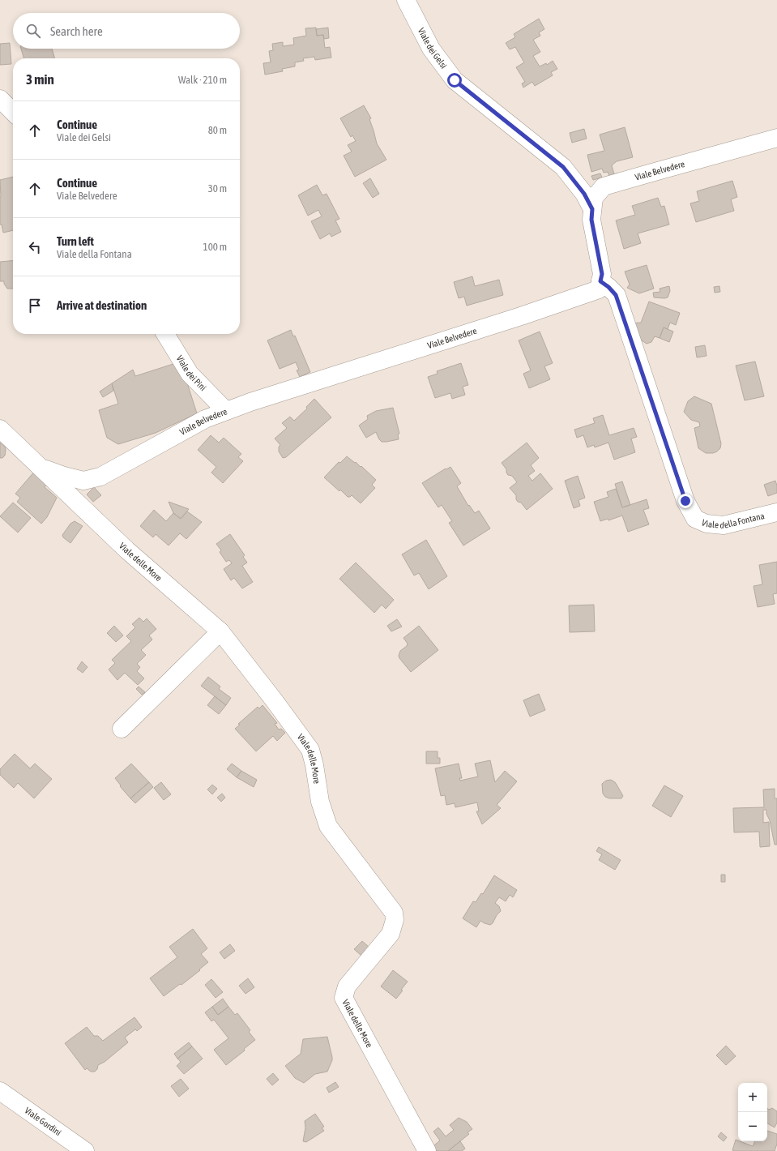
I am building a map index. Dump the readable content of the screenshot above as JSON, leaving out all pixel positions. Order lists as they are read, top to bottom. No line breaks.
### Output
{"streets":{"street":["Viale dei Gelsi","Viale Belvedere","Viale dei Pini","Viale della Fontana","Viale delle More","Viale Gordini"]},"crossings":[["Viale dei Gelsi","Viale Belvedere"],["Viale Belvedere","Viale dei Pini"],["Viale Belvedere","Viale della Fontana"],["Viale Belvedere","Viale delle More"]],"page":{"search":"Search here","heading":["3 min","Walk · 210 m"],"list":[["Continue","Viale dei Gelsi","80 m"],["Continue","Viale Belvedere","30 m"],["Turn left","Viale della Fontana","100 m"],"Arrive at destination"],"map_buttons":["+","−"]}}
